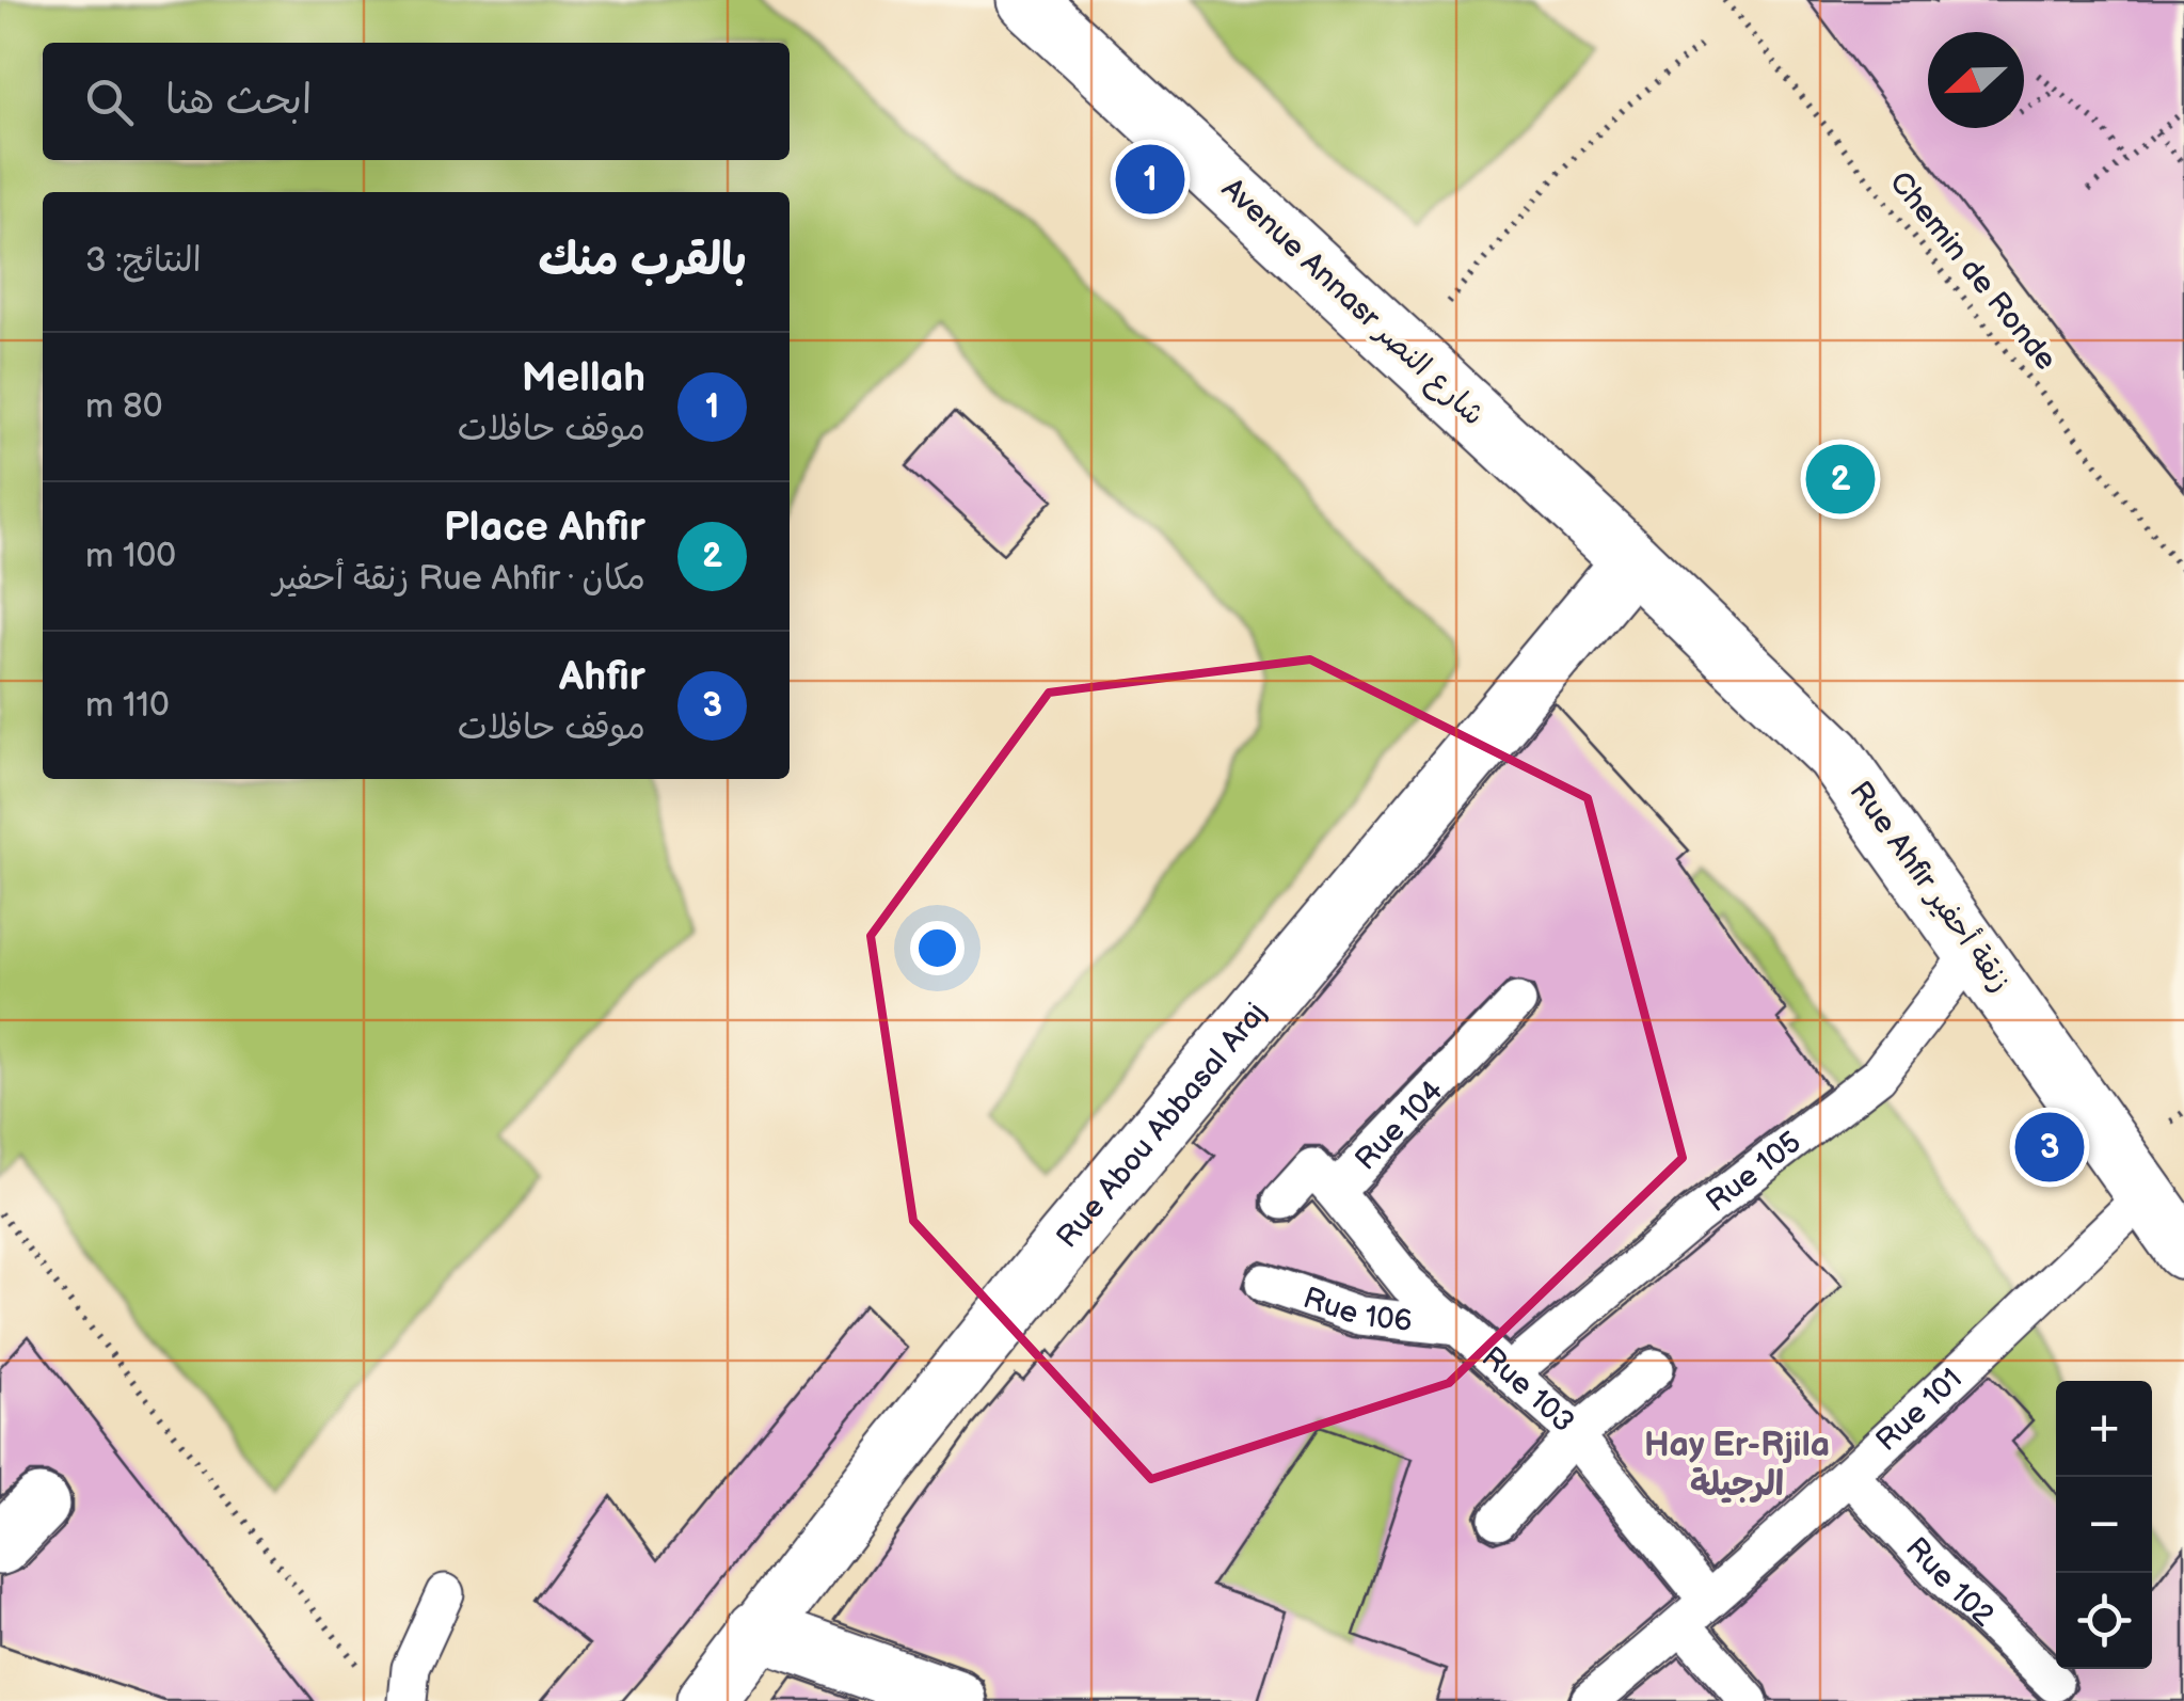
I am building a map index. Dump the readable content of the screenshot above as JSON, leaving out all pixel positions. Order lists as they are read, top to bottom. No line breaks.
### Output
{"streets":{"street":["Avenue Annasr شارع النصر","Rue Ahfir زنقة أحفير","Rue Abou Abbasal Araj"],"lane":["Rue 104","Rue 105","Rue 106","Rue 103","Rue 101","Rue 102"],"path":["Chemin de Ronde"]},"crossings":[["Avenue Annasr شارع النصر","Rue Ahfir زنقة أحفير"],["Avenue Annasr شارع النصر","Rue Abou Abbasal Araj"],["Rue Ahfir زنقة أحفير","Rue Abou Abbasal Araj"],["Rue Ahfir زنقة أحفير","Rue 105"],["Rue Ahfir زنقة أحفير","Rue 101"],["Rue 104","Rue 103"],["Rue 105","Rue 103"],["Rue 106","Rue 103"],["Rue 103","Rue 101"],["Rue 101","Rue 102"]],"districts":["Hay Er-Rjila الرجيلة"],"north":"left","page":{"search":"ابحث هنا","pins":["1","2","3"],"heading":["بالقرب منك","النتائج: 3"],"list":[{"mark":"1","name":"Mellah","note":"موقف حافلات","value":"80 m"},{"mark":"2","name":"Place Ahfir","note":"مكان · Rue Ahfir زنقة أحفير","value":"100 m"},{"mark":"3","name":"Ahfir","note":"موقف حافلات","value":"110 m"}],"map_buttons":["+","−"]}}
